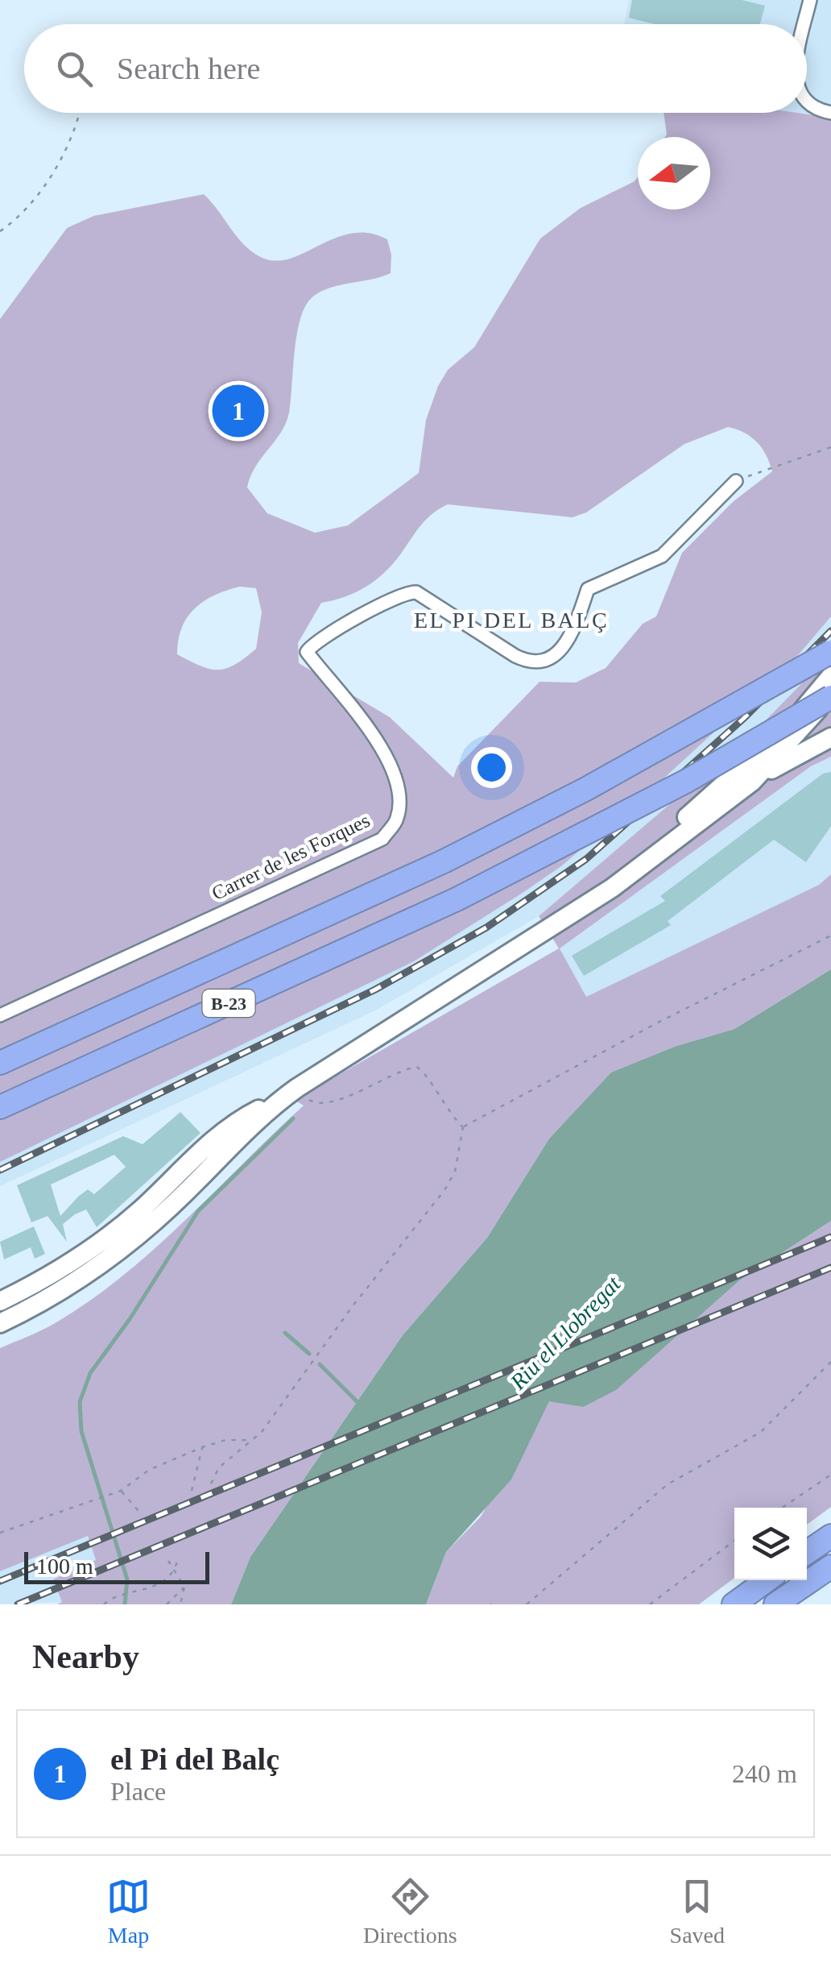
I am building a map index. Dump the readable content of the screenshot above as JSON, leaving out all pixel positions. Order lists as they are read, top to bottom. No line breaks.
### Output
{"streets":{"highway":["B-23"],"street":["Carrer de les Forques"]},"districts":["EL PI DEL BALÇ"],"water":["Riu el Llobregat"],"scale_bar":"100 m","north":"left","page":{"search":"Search here","pins":"1","scale":"100 m","heading":"Nearby","list":[{"mark":"1","name":"el Pi del Balç","note":"Place","value":"240 m"}],"nav":["Map","Directions","Saved"]}}
